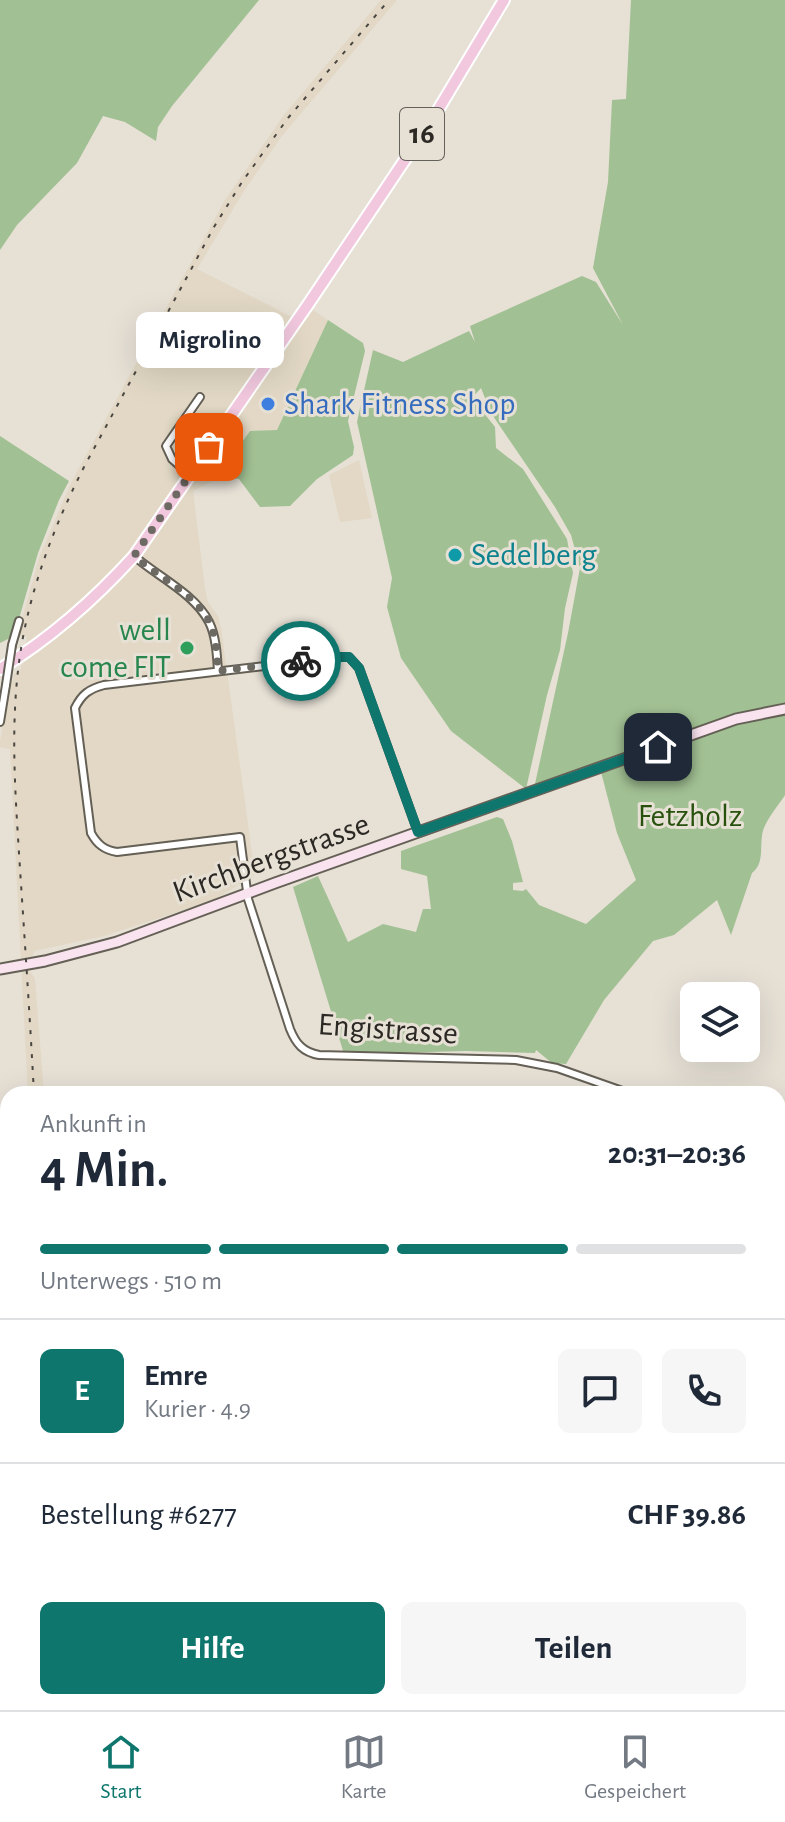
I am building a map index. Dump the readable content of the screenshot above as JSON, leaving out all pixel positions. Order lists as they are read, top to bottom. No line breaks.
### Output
{"streets":{"main road":["16","Kirchbergstrasse"],"street":["Engistrasse"]},"crossings":[["Kirchbergstrasse","Engistrasse"]],"parks":["Fetzholz"],"places":["Shark Fitness Shop","Migrolino","Sedelberg","well come FIT"],"page":{"bubble":"Migrolino","heading":["4 Min.","Ankunft in","20:31–20:36"],"panel":["Emre","Kurier · 4.9","Bestellung #6277","CHF 39.86"],"bar":"Unterwegs · 510 m","round":"E","buttons":["Hilfe","Teilen"],"tabs":["Start","Karte","Gespeichert"]}}
